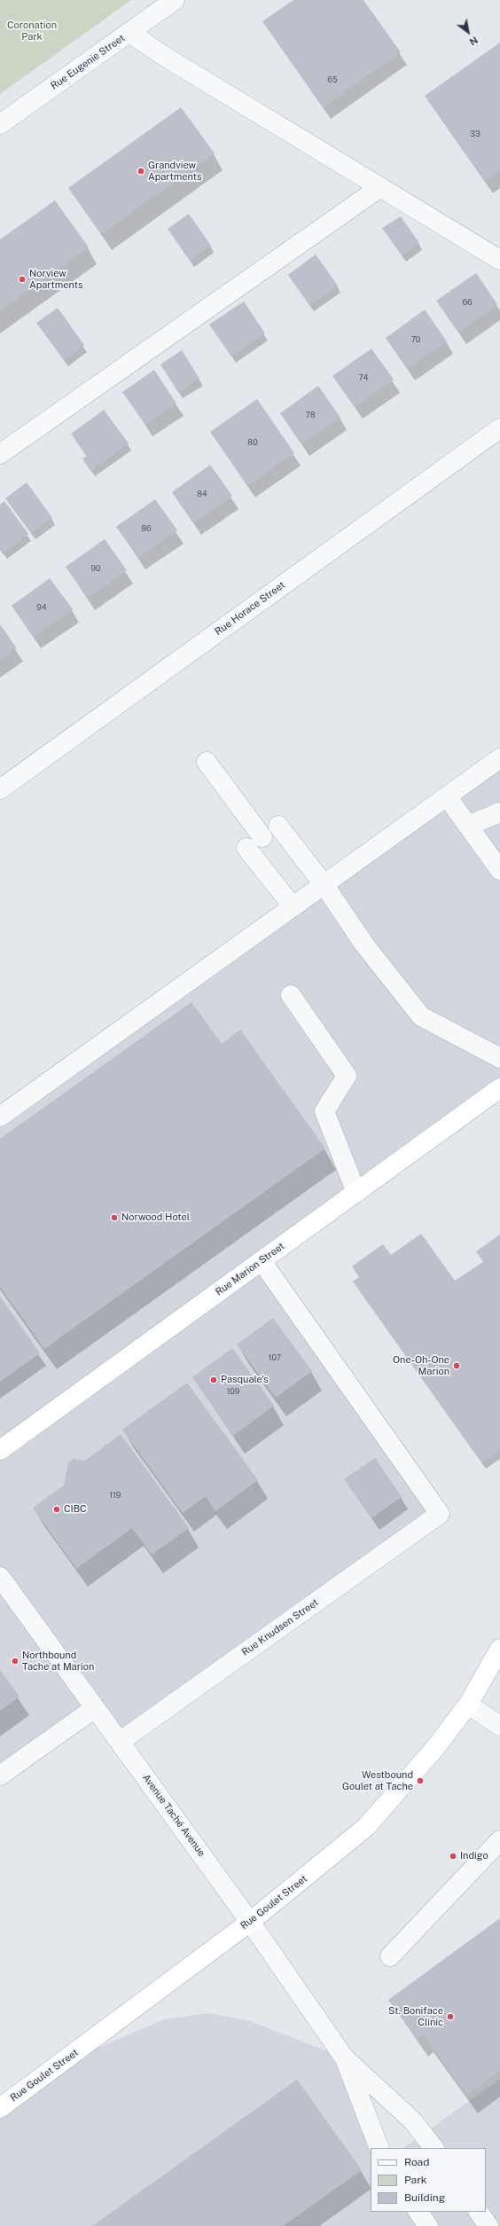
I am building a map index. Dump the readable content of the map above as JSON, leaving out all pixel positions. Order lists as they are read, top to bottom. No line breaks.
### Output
{"streets":{"main road":["Rue Marion Street","Rue Goulet Street"],"street":["Rue Eugenie Street","Rue Horace Street","Rue Knudsen Street","Avenue Taché Avenue"]},"crossings":[["Rue Marion Street","Rue Knudsen Street"],["Rue Knudsen Street","Avenue Taché Avenue"],["Avenue Taché Avenue","Rue Goulet Street"]],"parks":["Coronation Park"],"places":["Grandview Apartments","Norview Apartments","Norwood Hotel","One-Oh-One Marion","Pasquale's","CIBC","Northbound Tache at Marion","Westbound Goulet at Tache","Indigo","St. Boniface Clinic"],"house_numbers":["65","33","66","70","74","78","80","84","86","90","94","107","109","119"],"legend":["Road","Park","Building"],"north":"bottom right"}
